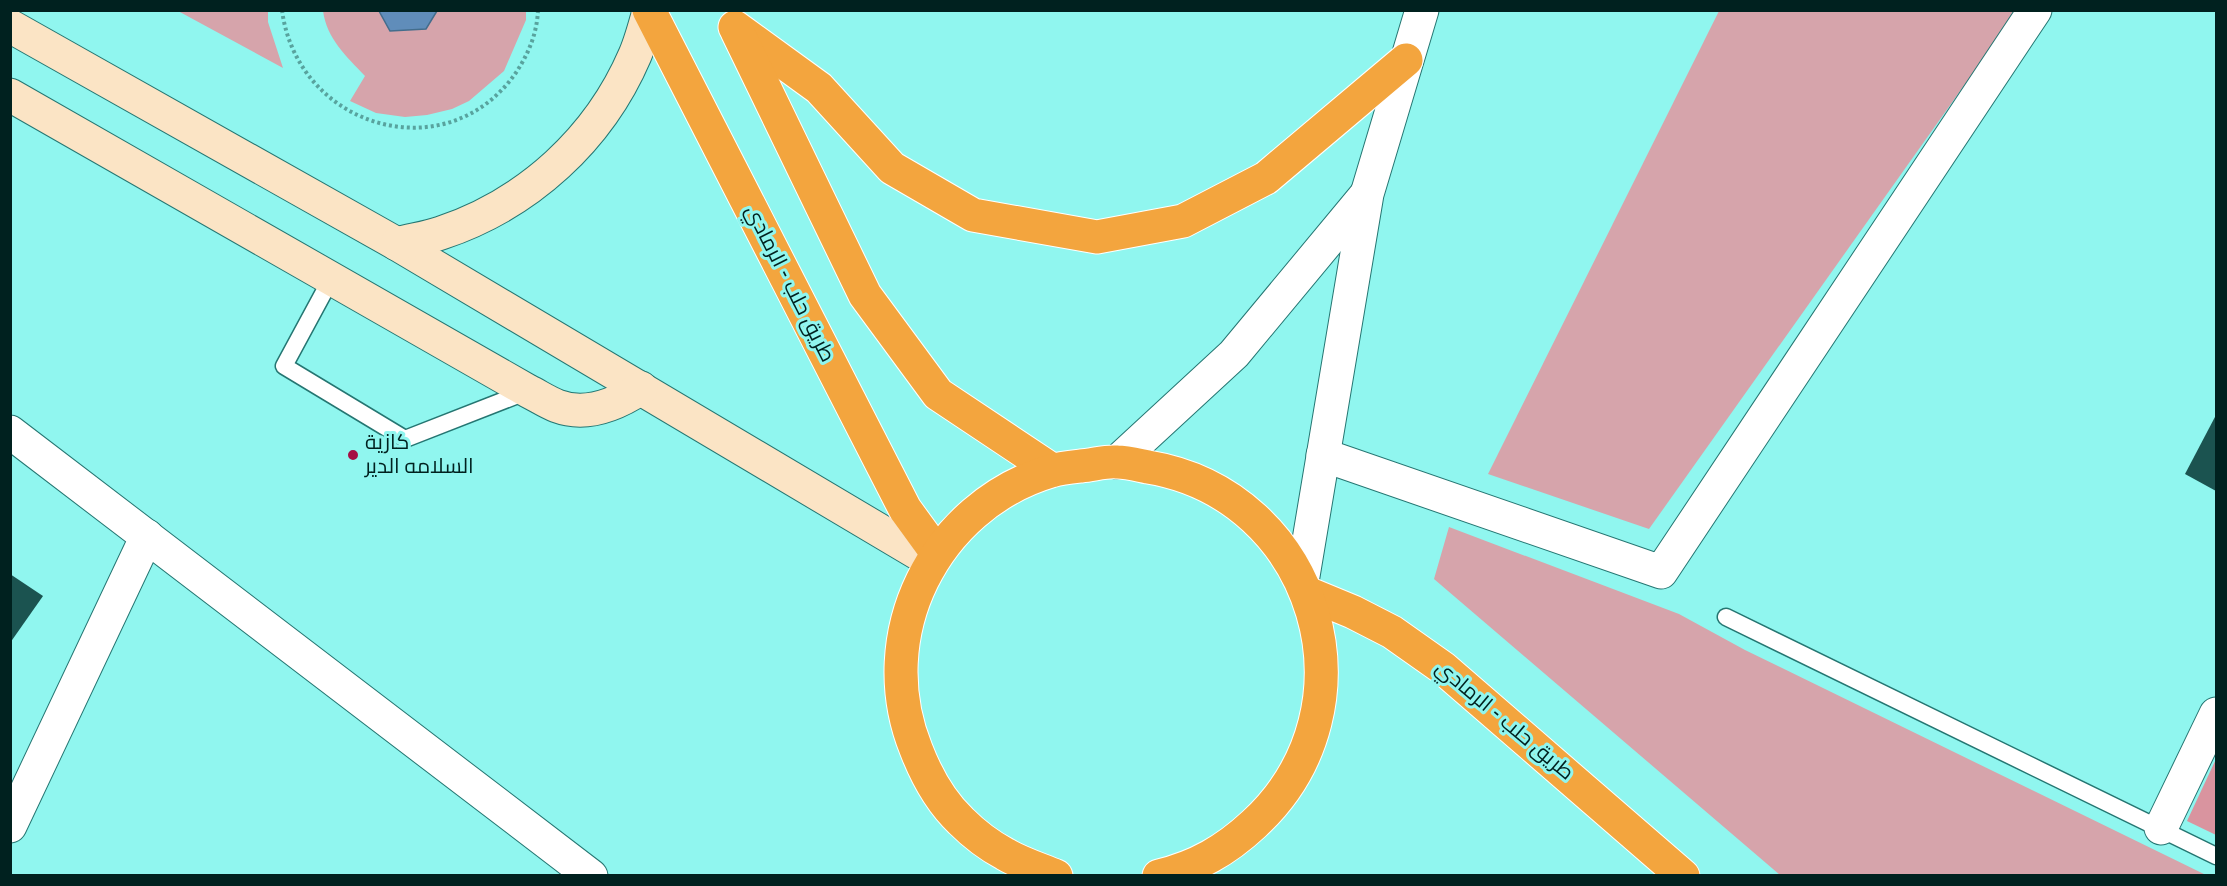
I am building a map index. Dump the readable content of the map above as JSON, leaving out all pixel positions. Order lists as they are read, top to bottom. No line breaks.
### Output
{"streets":{"highway":["طريق حلب - الرمادي"]},"places":["كازية السلامه الدير"]}
